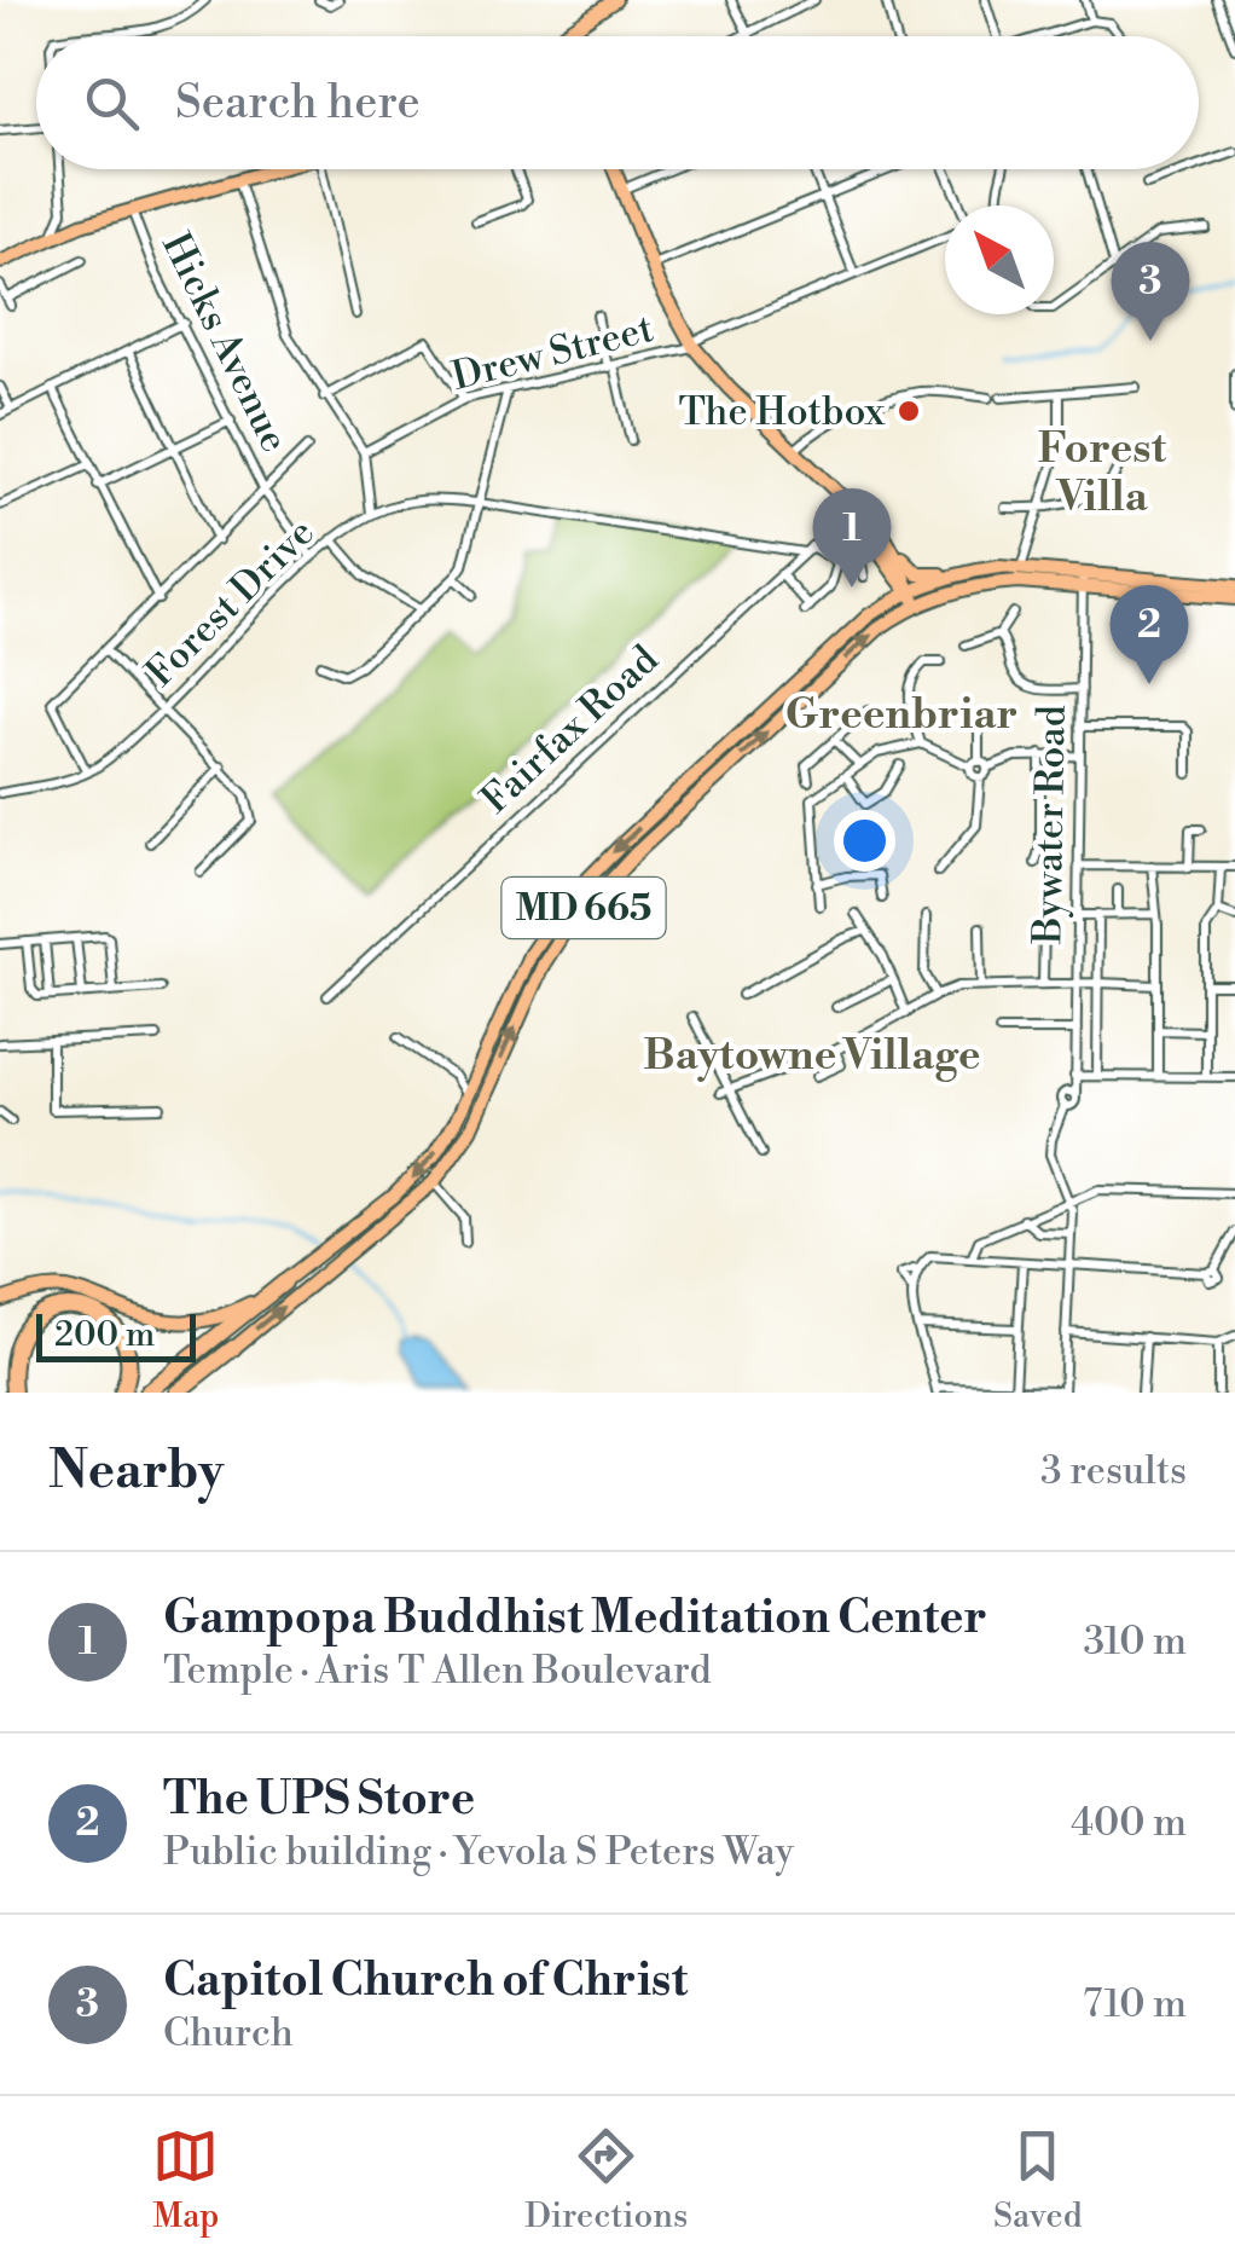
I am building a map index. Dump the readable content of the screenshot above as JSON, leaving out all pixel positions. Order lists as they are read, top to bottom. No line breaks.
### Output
{"streets":{"highway":["MD 665"],"street":["Hicks Avenue","Drew Street","Forest Drive","Fairfax Road","Bywater Road"]},"crossings":[["Hicks Avenue","Forest Drive"],["Forest Drive","Fairfax Road"],["Bywater Road","MD 665"]],"districts":["Forest Villa","Greenbriar","Baytowne Village"],"places":["The Hotbox"],"scale_bar":"200 m","north":"top left","page":{"search":"Search here","pins":["3","1","2"],"scale":"200 m","heading":["Nearby","3 results"],"list":[{"mark":"1","name":"Gampopa Buddhist Meditation Center","note":"Temple · Aris T Allen Boulevard","value":"310 m"},{"mark":"2","name":"The UPS Store","note":"Public building · Yevola S Peters Way","value":"400 m"},{"mark":"3","name":"Capitol Church of Christ","note":"Church","value":"710 m"}],"nav":["Map","Directions","Saved"]}}
